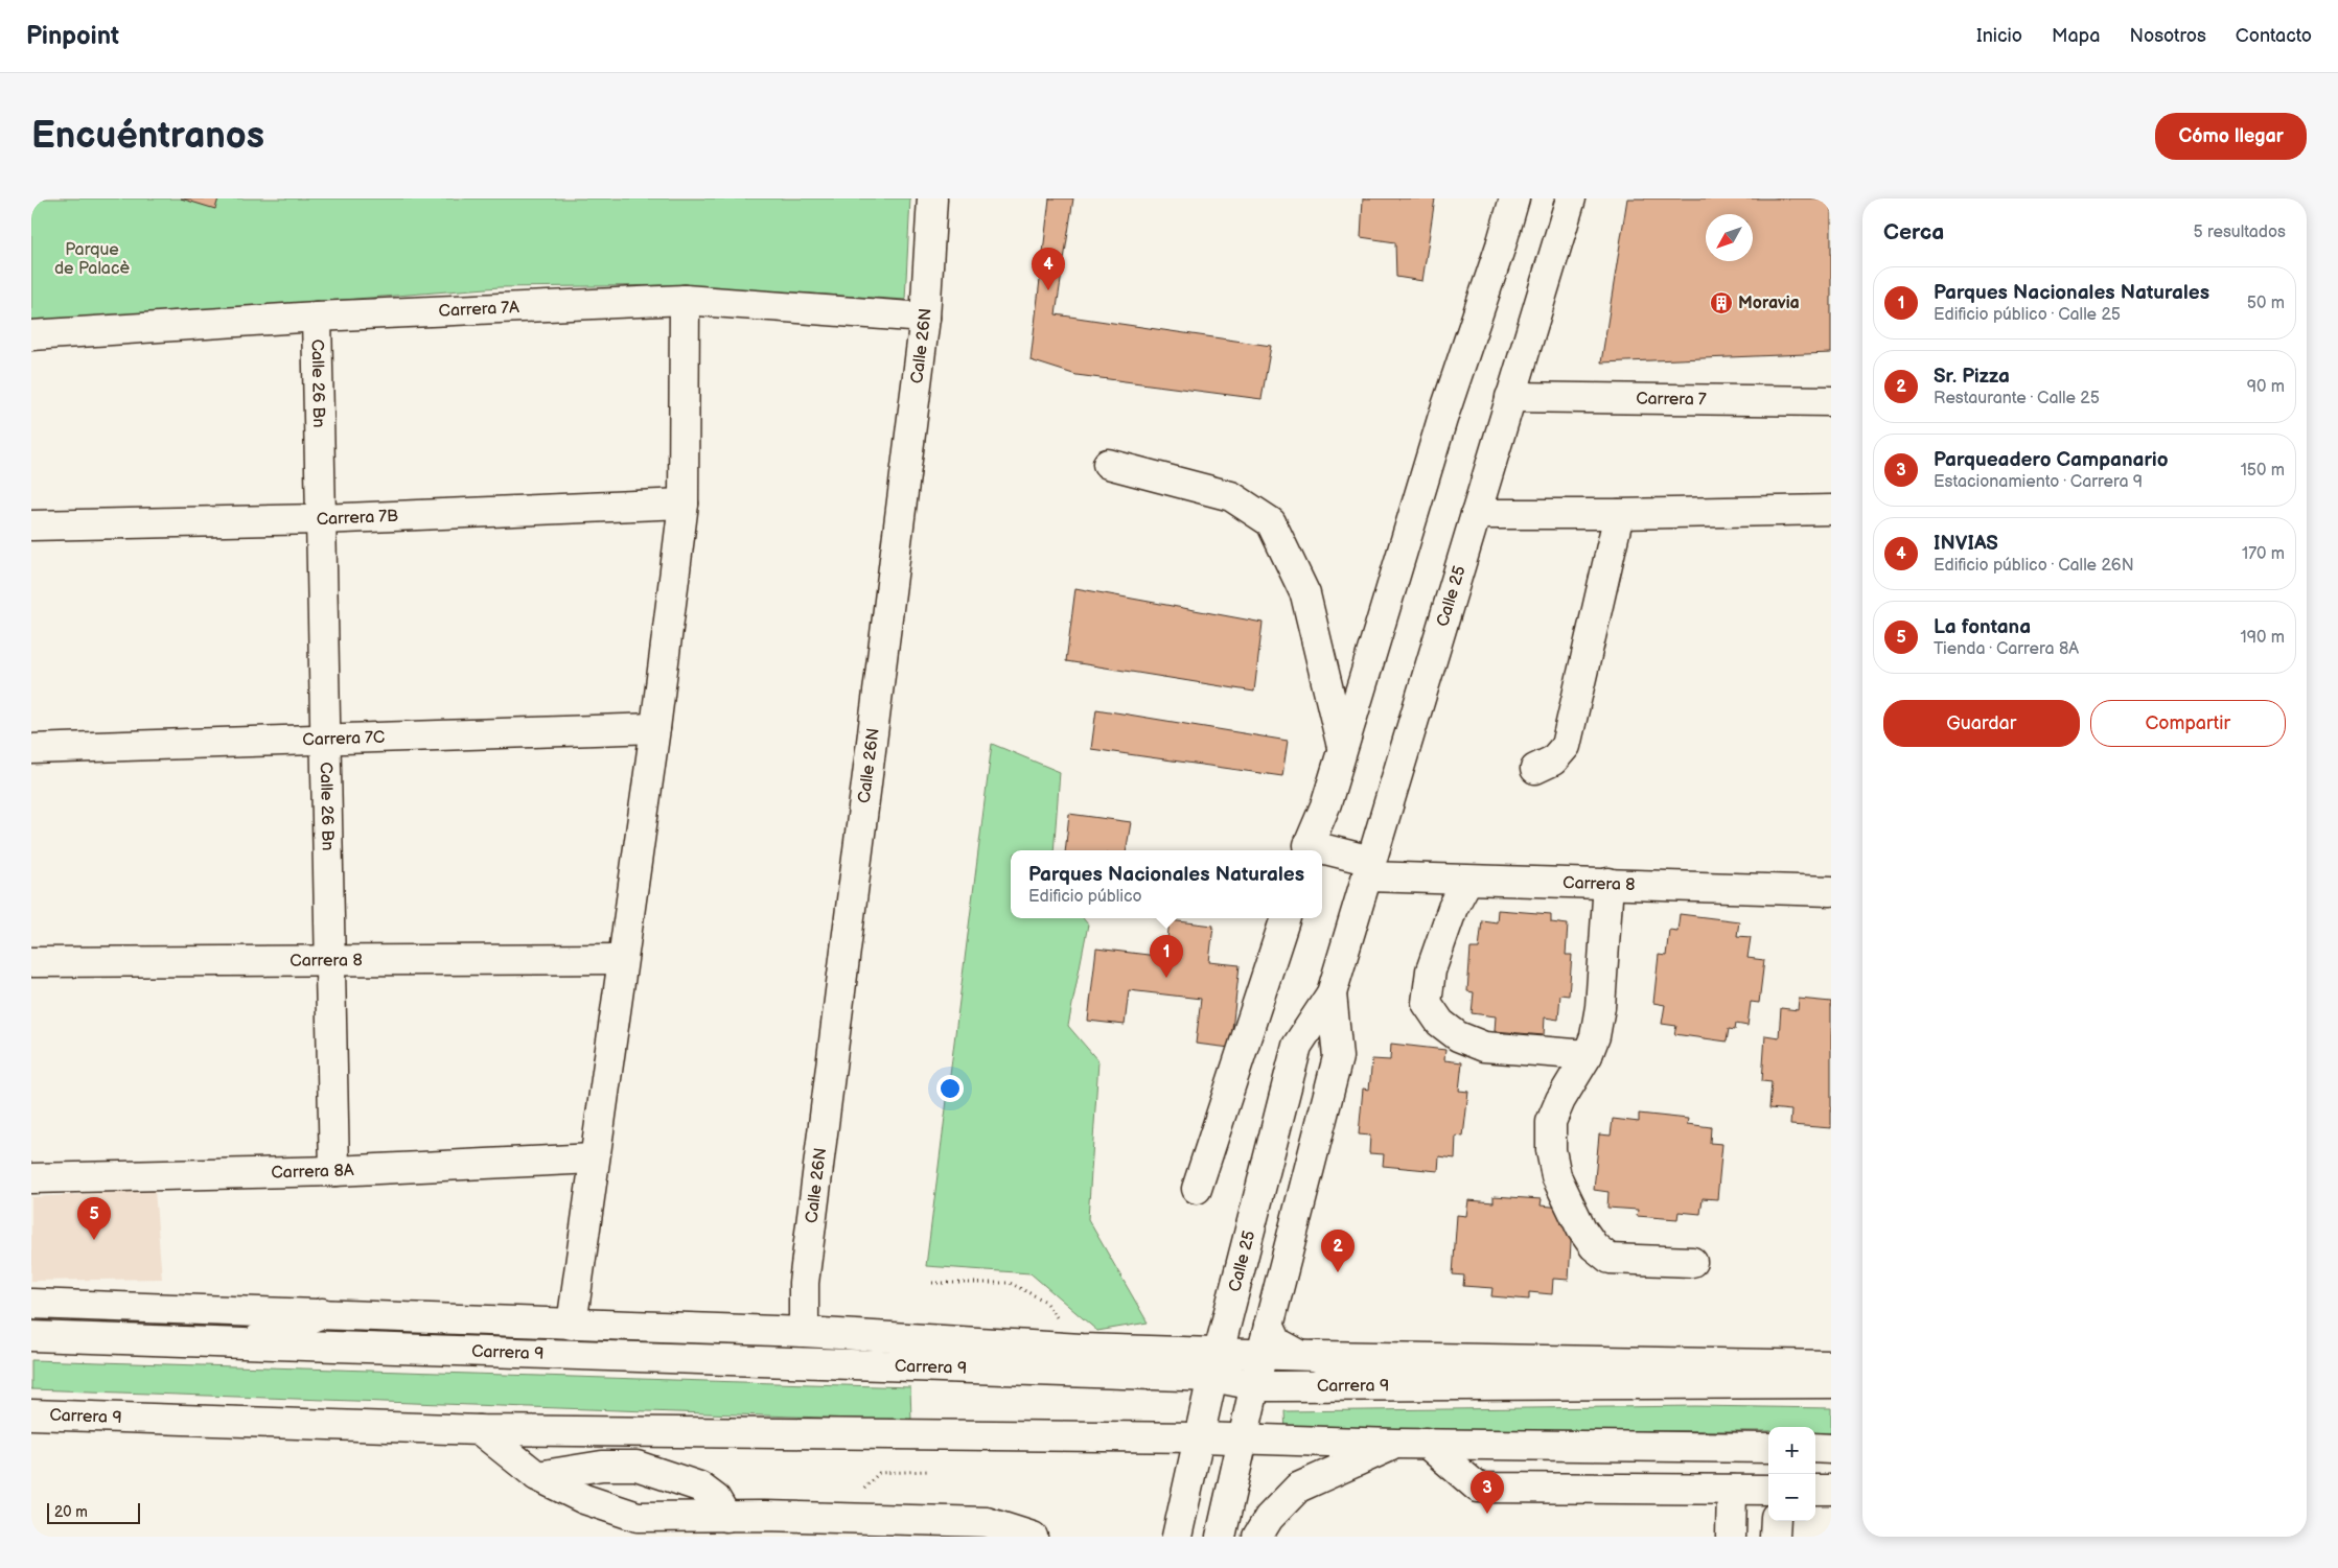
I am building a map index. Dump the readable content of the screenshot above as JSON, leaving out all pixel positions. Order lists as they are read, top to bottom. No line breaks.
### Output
{"streets":{"street":["Carrera 7A","Calle 26N","Calle 26 Bn","Carrera 7","Carrera 7B","Calle 25","Carrera 7C","Carrera 8","Carrera 8A","Carrera 9"]},"crossings":[["Carrera 7A","Calle 26N"],["Carrera 7A","Calle 26 Bn"],["Calle 26 Bn","Carrera 7B"],["Calle 26 Bn","Carrera 7C"],["Calle 26 Bn","Carrera 8"],["Calle 26 Bn","Carrera 8A"],["Carrera 7","Calle 25"],["Calle 25","Carrera 8"],["Calle 25","Carrera 9"]],"parks":["Parque de Palacè"],"places":{"building":["Moravia"]},"scale_bar":"20 m","north":"bottom left","page":{"header":"Pinpoint","nav":["Inicio","Mapa","Nosotros","Contacto"],"buttons":["Cómo llegar",["Guardar","Compartir"]],"title":"Encuéntranos","heading":["Cerca","5 resultados"],"pins":["4","1","5","2","3"],"list":[{"mark":"1","name":"Parques Nacionales Naturales","note":"Edificio público · Calle 25","value":"50 m"},{"mark":"2","name":"Sr. Pizza","note":"Restaurante · Calle 25","value":"90 m"},{"mark":"3","name":"Parqueadero Campanario","note":"Estacionamiento · Carrera 9","value":"150 m"},{"mark":"4","name":"INVIAS","note":"Edificio público · Calle 26N","value":"170 m"},{"mark":"5","name":"La fontana","note":"Tienda · Carrera 8A","value":"190 m"}],"popup":["Parques Nacionales Naturales","Edificio público"],"map_buttons":["+","−"],"scale":"20 m"}}
